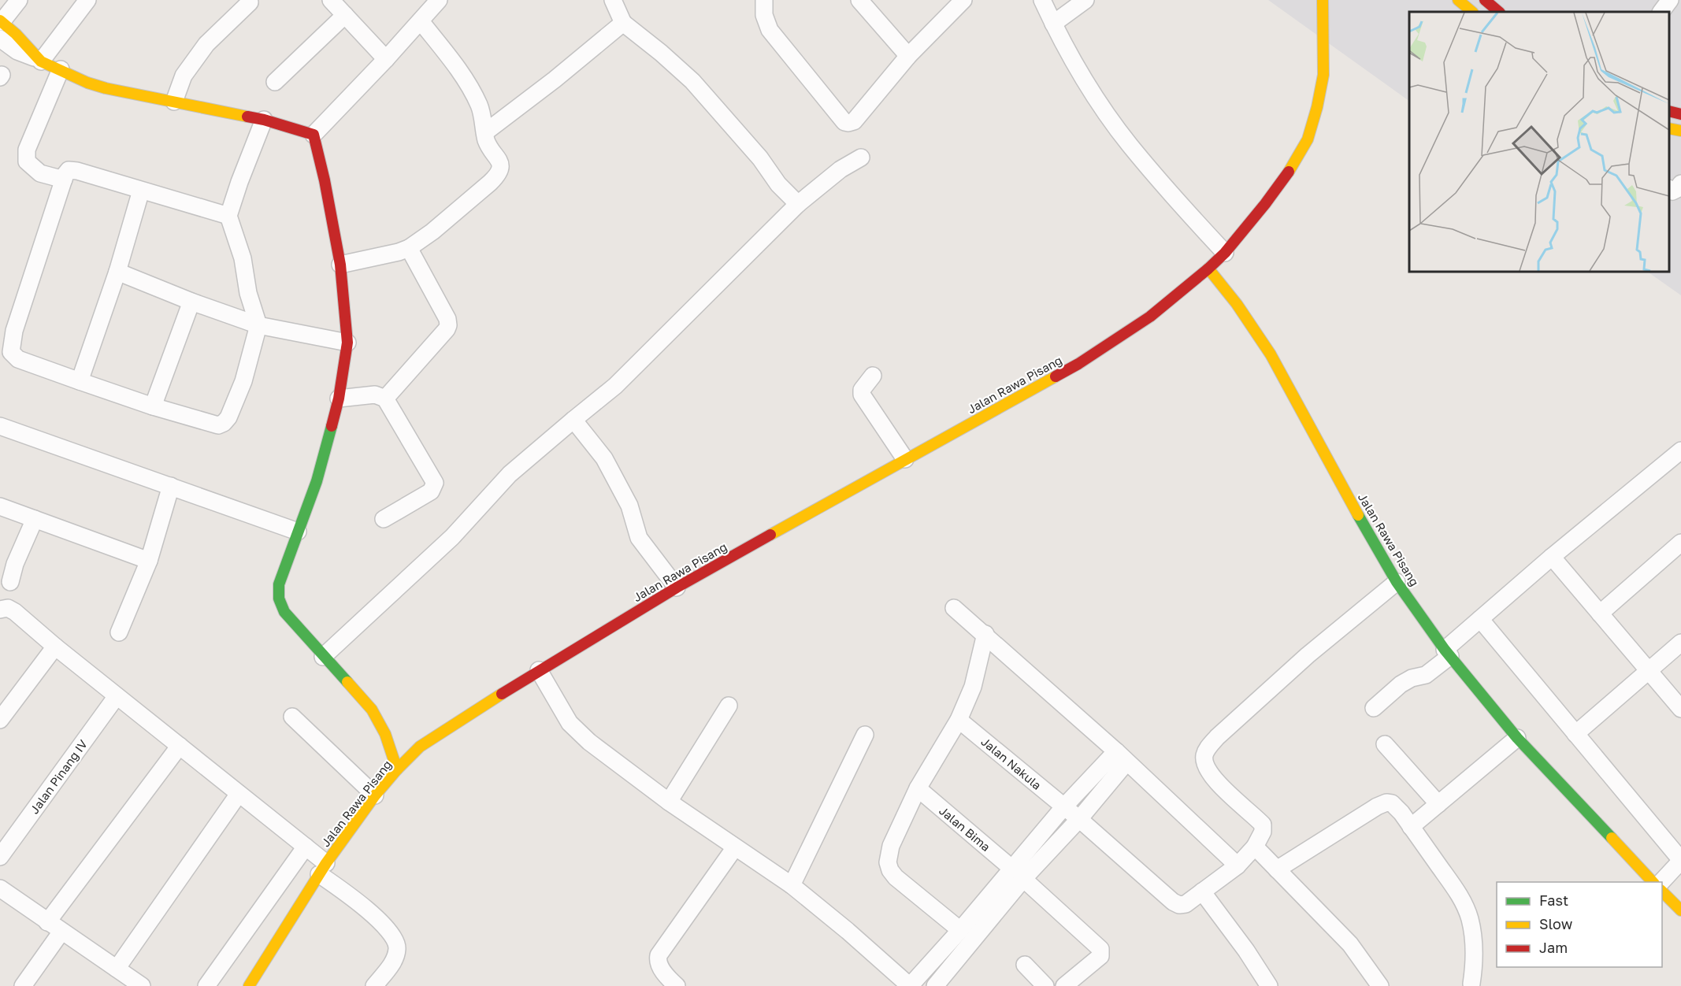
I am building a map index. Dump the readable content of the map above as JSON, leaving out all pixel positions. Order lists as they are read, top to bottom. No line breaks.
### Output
{"streets":{"street":["Jalan Rawa Pisang","Jalan Nakula","Jalan Pinang IV","Jalan Bima"]},"legend":["Fast","Slow","Jam"]}
